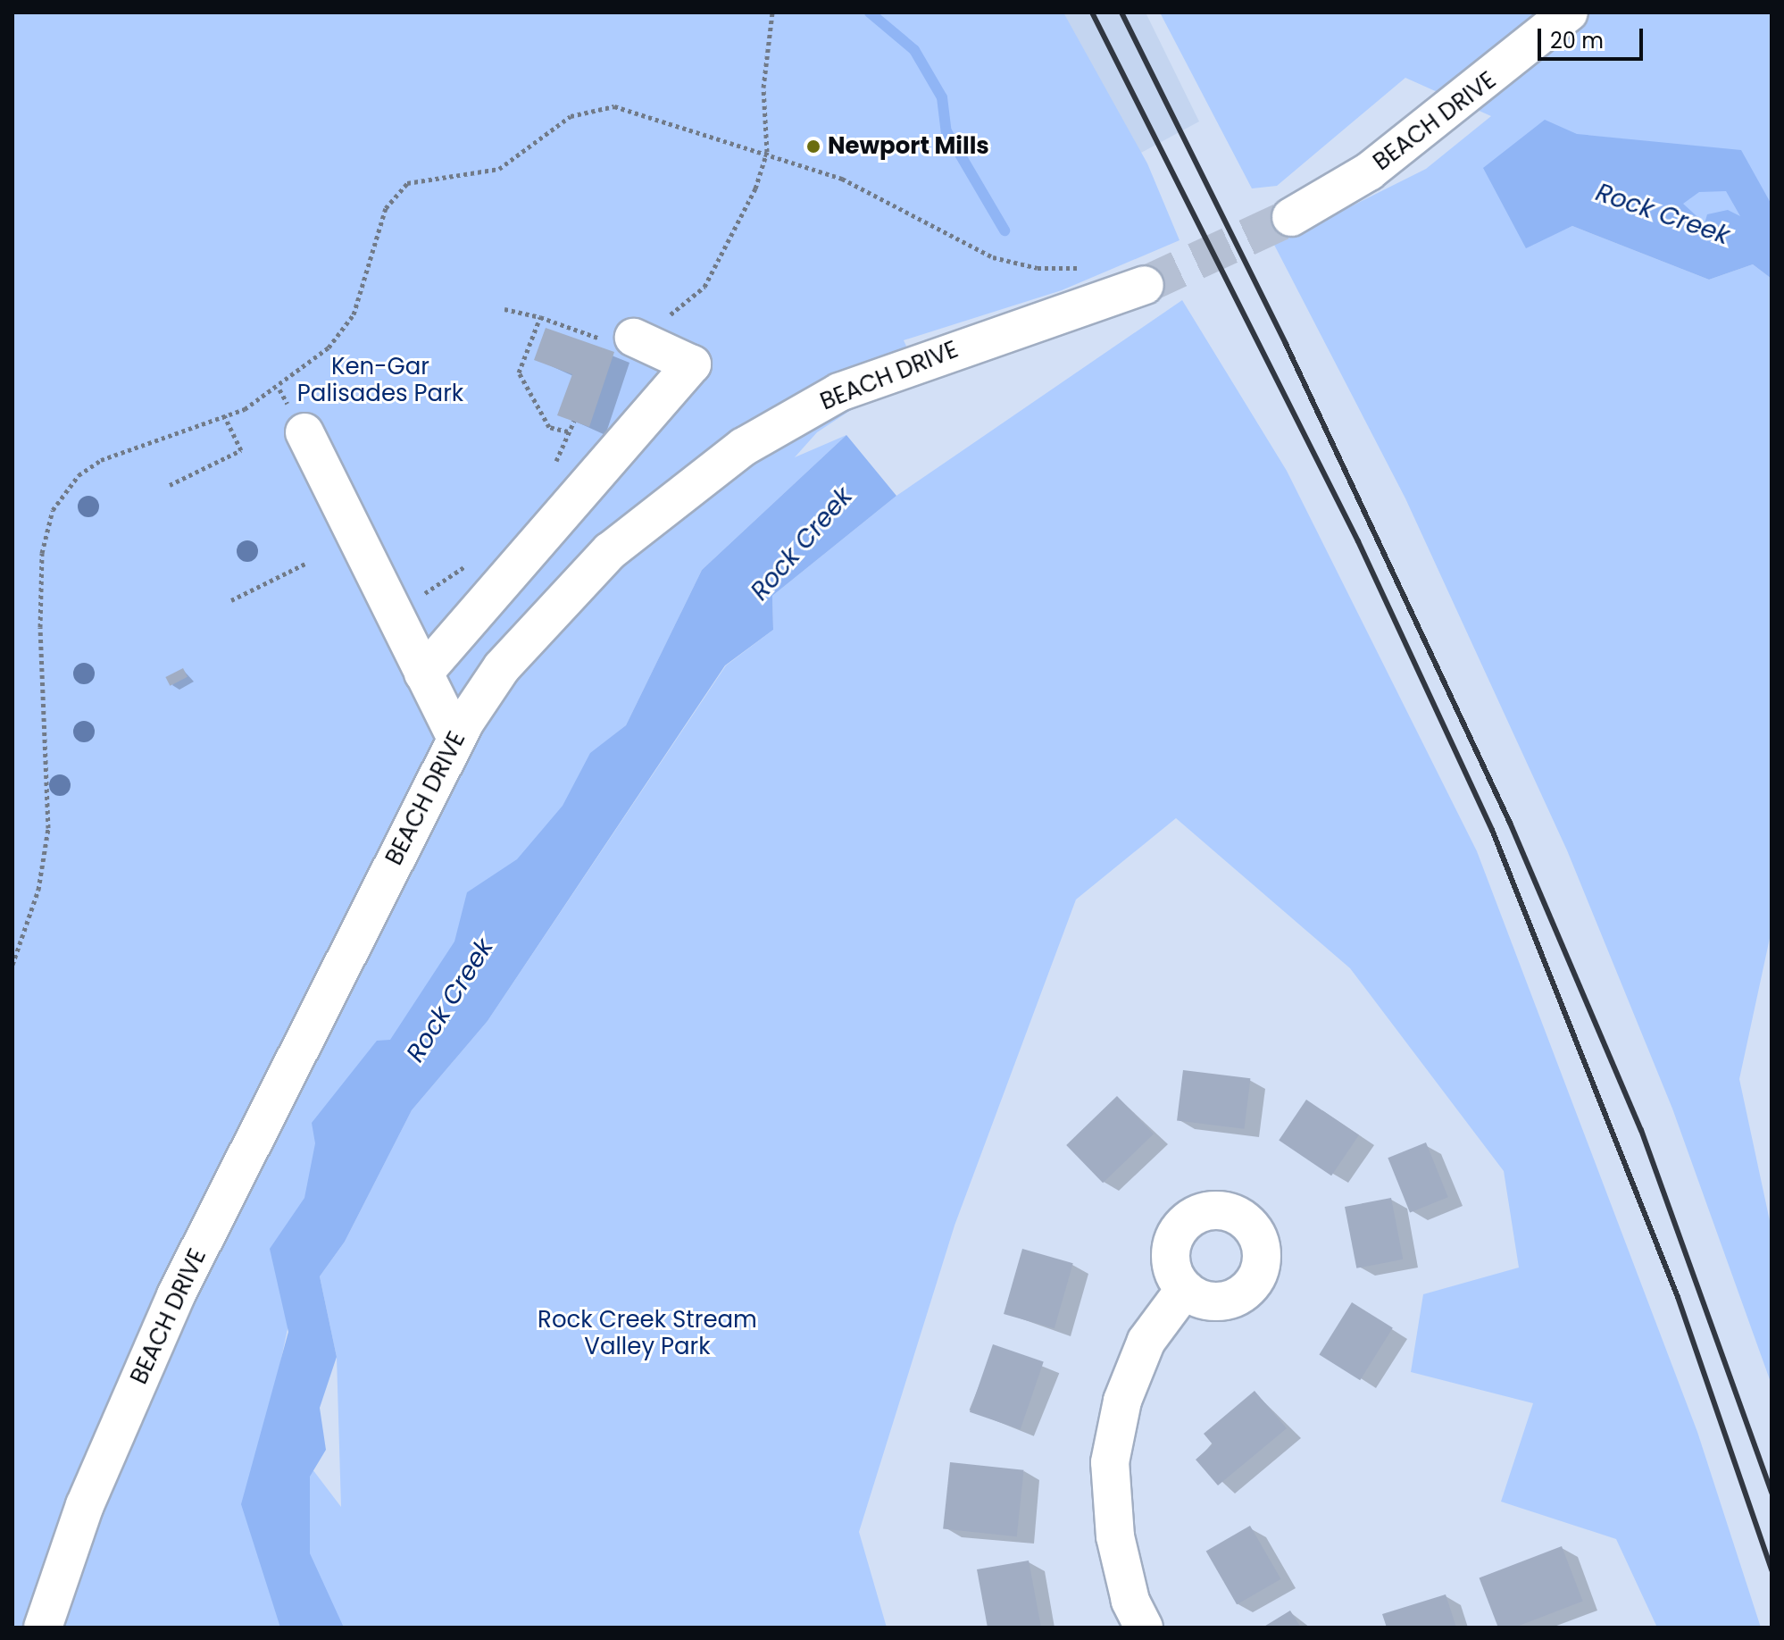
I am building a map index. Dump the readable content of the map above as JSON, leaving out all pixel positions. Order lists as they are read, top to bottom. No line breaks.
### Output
{"streets":{"street":["BEACH DRIVE"]},"water":["Rock Creek"],"parks":["Ken-Gar Palisades Park","Rock Creek Stream Valley Park"],"places":["Newport Mills"],"scale_bar":"20 m"}
